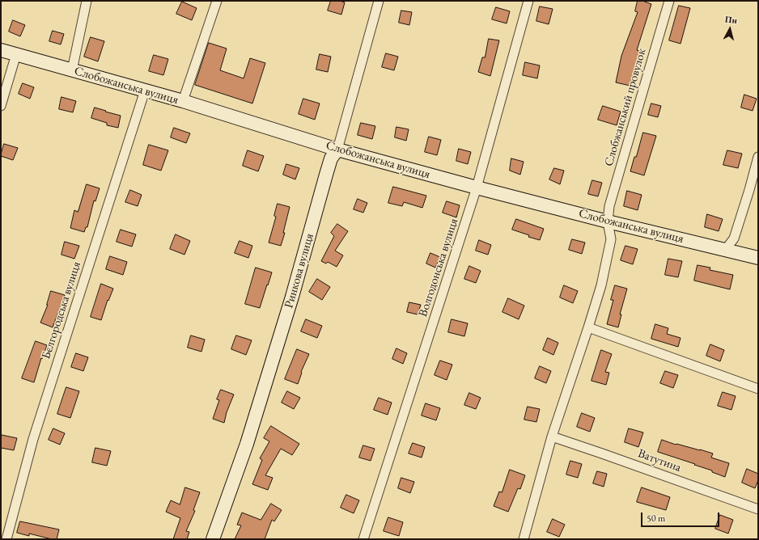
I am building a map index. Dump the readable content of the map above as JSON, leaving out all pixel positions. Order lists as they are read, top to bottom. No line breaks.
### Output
{"streets":{"main road":["Слобожанська вулиця","Ринкова вулиця"],"street":["Слобжанський провулок","Волгодонська вулиця","Бєлгородська вулиця","Ватутина"]},"crossings":[["Слобожанська вулиця","Слобжанський провулок"],["Слобожанська вулиця","Волгодонська вулиця"],["Слобожанська вулиця","Ринкова вулиця"],["Слобожанська вулиця","Бєлгородська вулиця"],["Слобжанський провулок","Ватутина"]],"scale_bar":"50 m","north":"top"}
